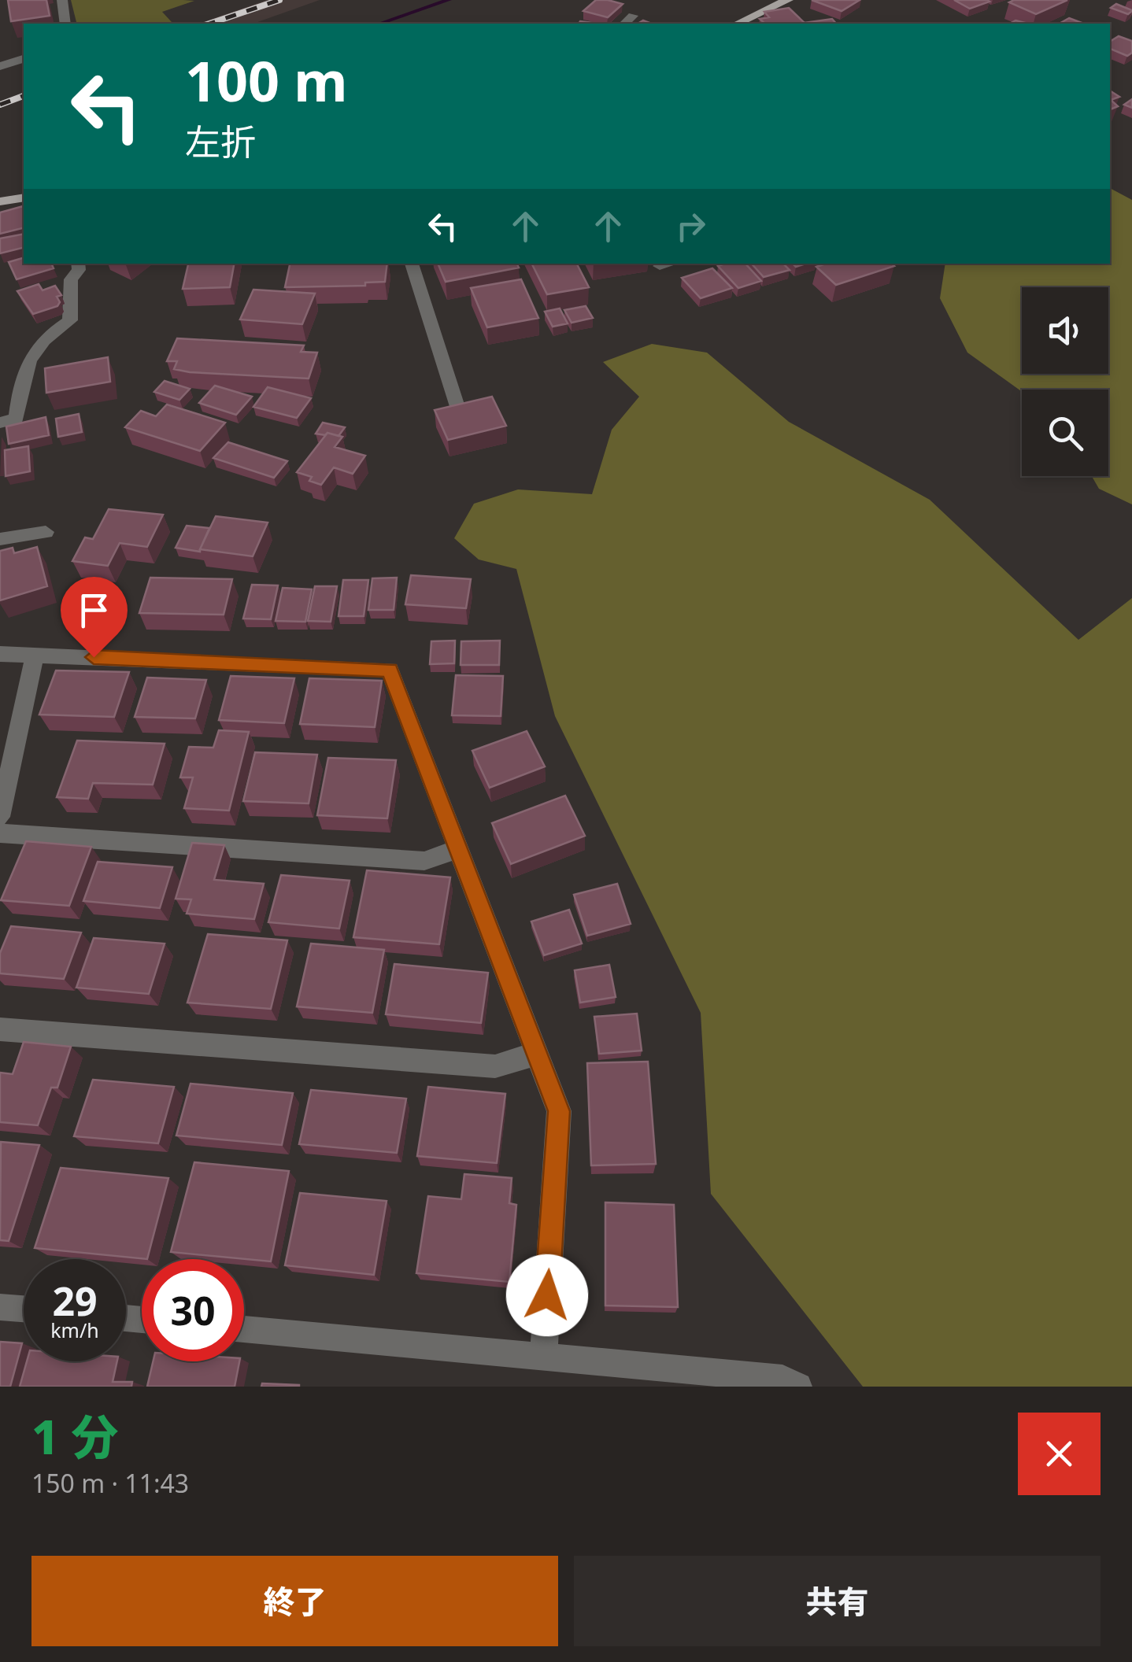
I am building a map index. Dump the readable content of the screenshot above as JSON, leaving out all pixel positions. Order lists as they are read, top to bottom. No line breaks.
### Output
{"page":{"turn":["100 m","左折"],"speed":"29 km/h","limit":"30","heading":["1 分","150 m · 11:43"],"buttons":["終了","共有"]}}
